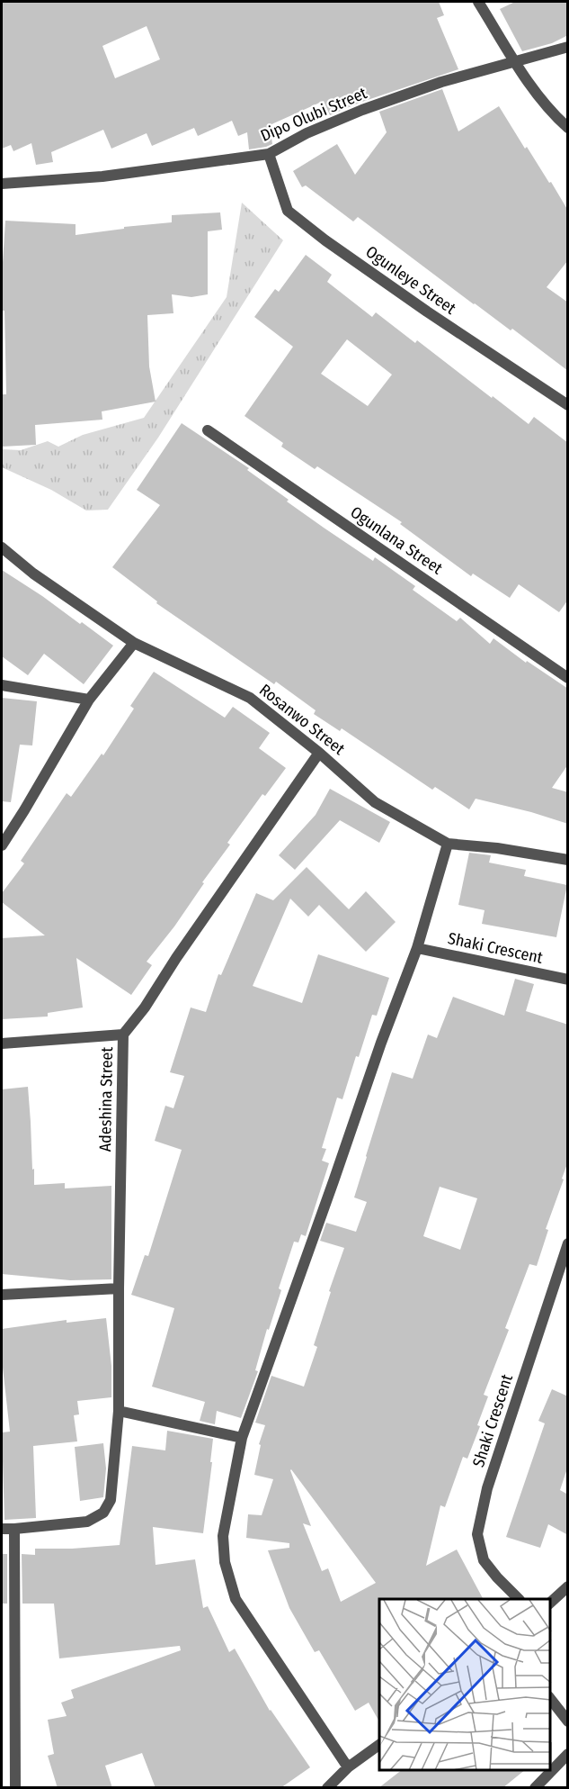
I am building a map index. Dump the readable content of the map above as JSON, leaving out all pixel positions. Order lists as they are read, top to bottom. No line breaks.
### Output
{"streets":{"street":["Dipo Olubi Street","Ogunleye Street","Ogunlana Street","Rosanwo Street","Shaki Crescent","Adeshina Street"]},"crossings":[["Dipo Olubi Street","Ogunleye Street"],["Rosanwo Street","Adeshina Street"]]}
